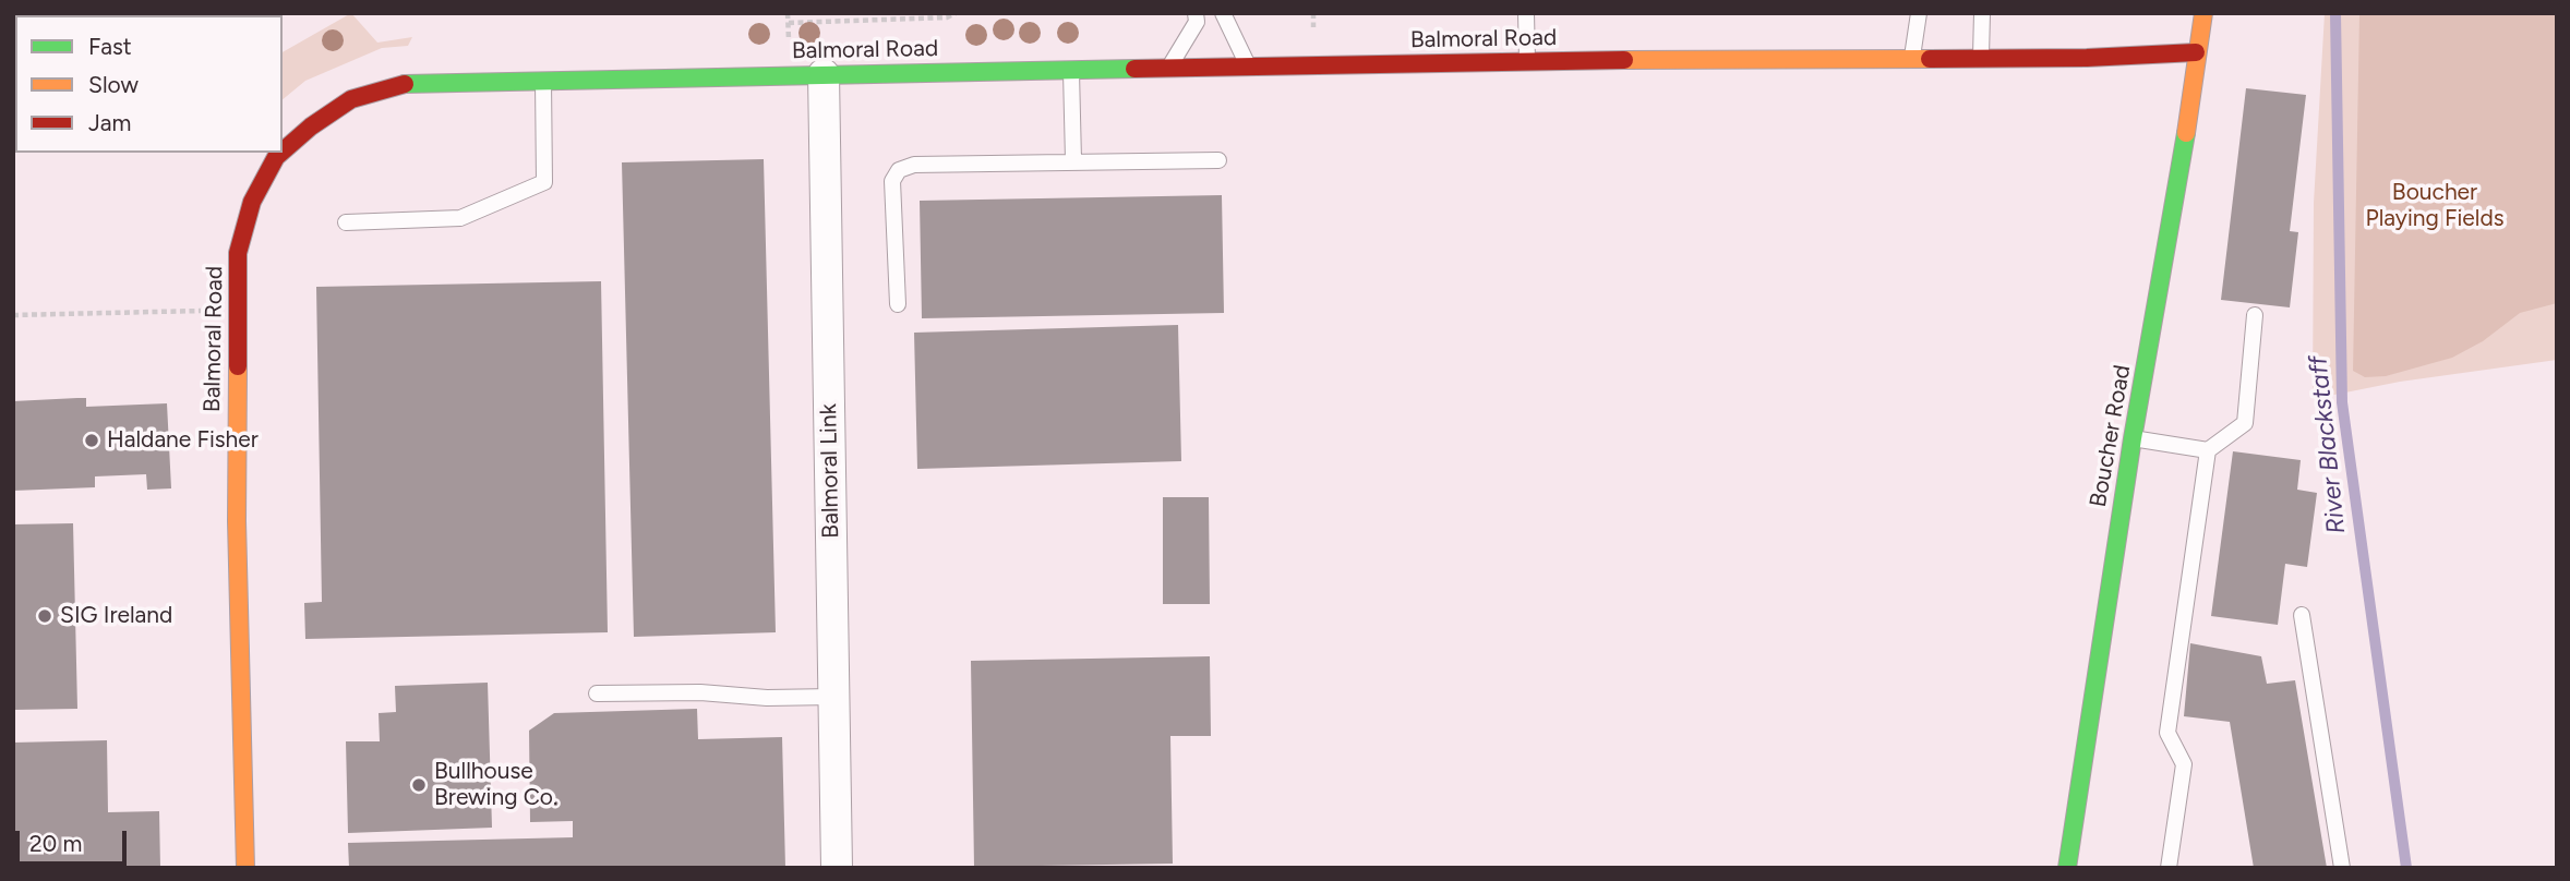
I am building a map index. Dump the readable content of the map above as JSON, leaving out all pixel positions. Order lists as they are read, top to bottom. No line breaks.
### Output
{"streets":{"street":["Balmoral Road","Boucher Road","Balmoral Link"]},"crossings":[["Balmoral Road","Boucher Road"],["Balmoral Road","Balmoral Link"]],"water":["River Blackstaff"],"parks":["Boucher Playing Fields"],"places":["Haldane Fisher","SIG Ireland","Bullhouse Brewing Co."],"legend":["Fast","Slow","Jam"],"scale_bar":"20 m"}
